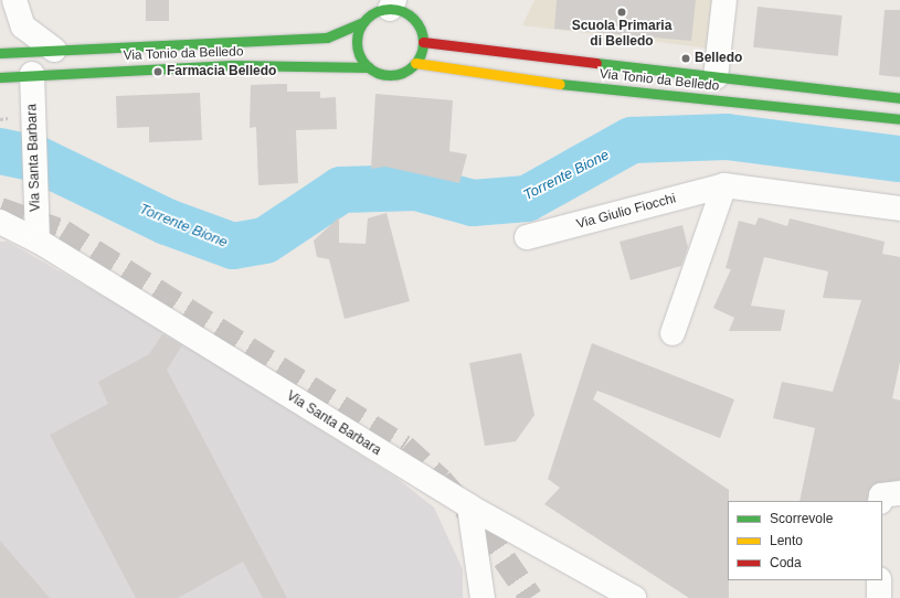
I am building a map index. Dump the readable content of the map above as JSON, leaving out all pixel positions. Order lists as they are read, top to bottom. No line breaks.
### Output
{"streets":{"main road":["Via Tonio da Belledo"],"street":["Via Santa Barbara","Via Giulio Fiocchi"]},"crossings":[["Via Tonio da Belledo","Via Santa Barbara"]],"water":["Torrente Bione"],"places":["Scuola Primaria di Belledo","Belledo","Farmacia Belledo"],"legend":["Scorrevole","Lento","Coda"]}
